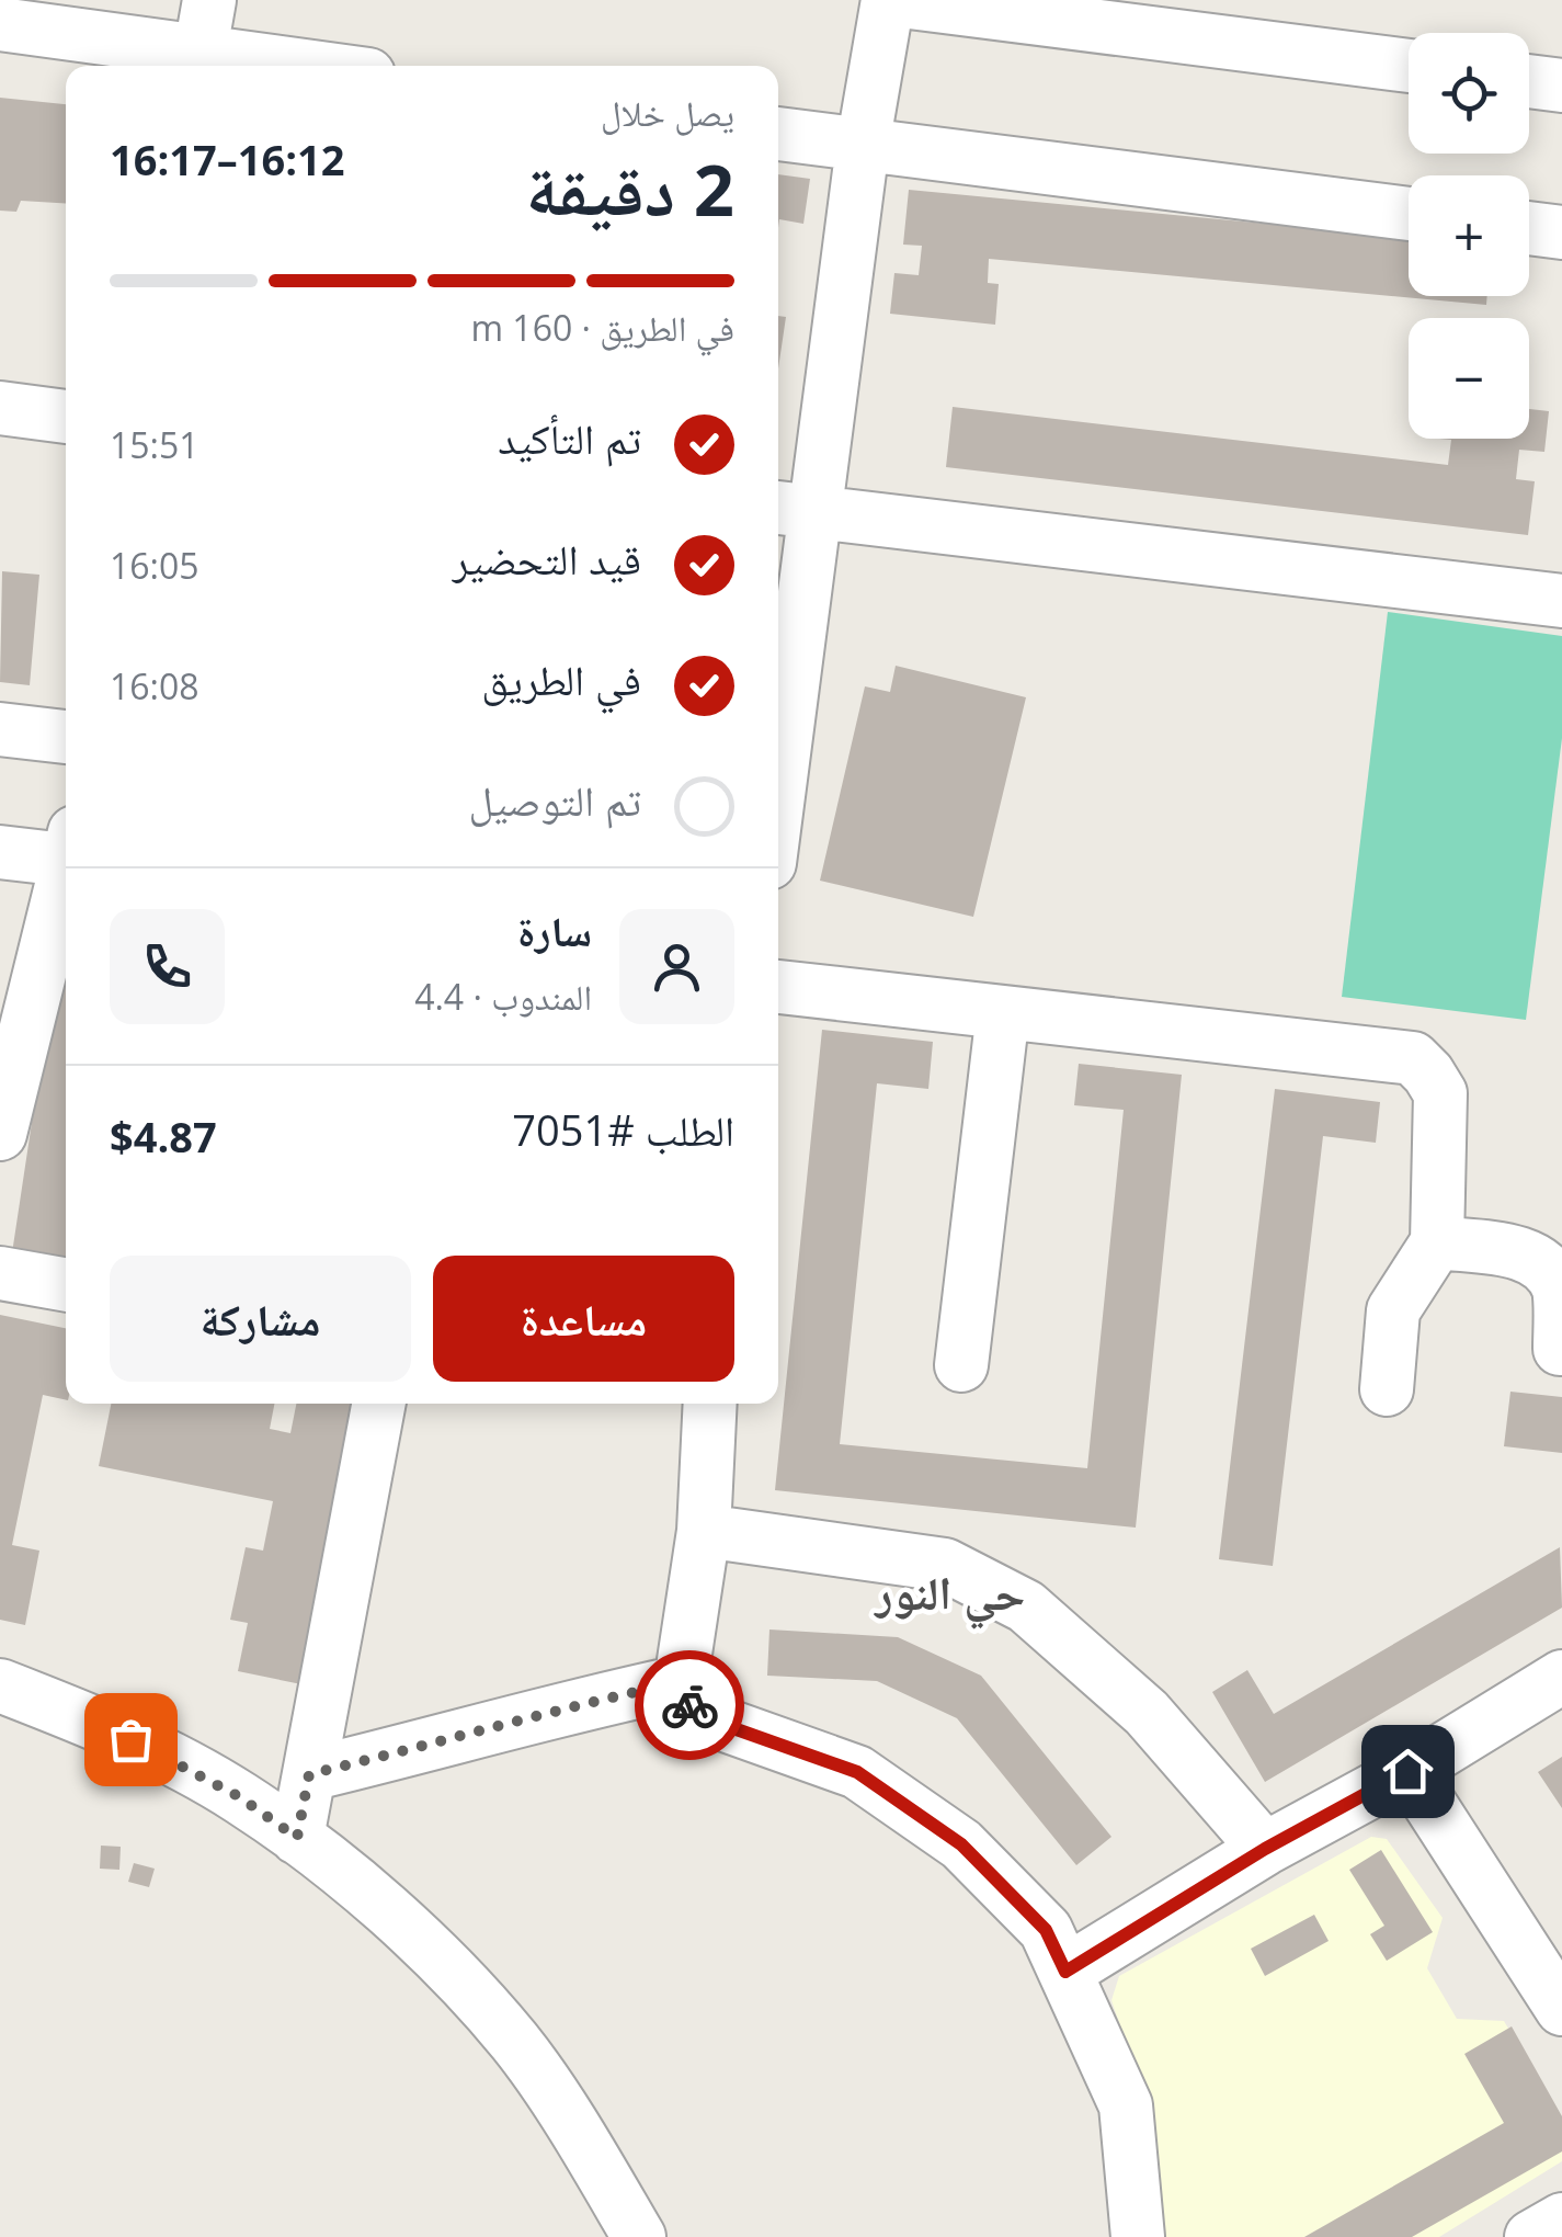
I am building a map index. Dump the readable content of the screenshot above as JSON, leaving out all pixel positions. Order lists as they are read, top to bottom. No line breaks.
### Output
{"districts":["حي النور"],"page":{"map_buttons":["+","−"],"heading":["2 دقيقة","يصل خلال","16:12–16:17"],"panel":["سارة","المندوب · 4.4","الطلب #7051","$4.87"],"bar":"في الطريق · 160 m","list":[["تم التأكيد","15:51"],["قيد التحضير","16:05"],["في الطريق","16:08"],"تم التوصيل"],"buttons":["مساعدة","مشاركة"]}}
